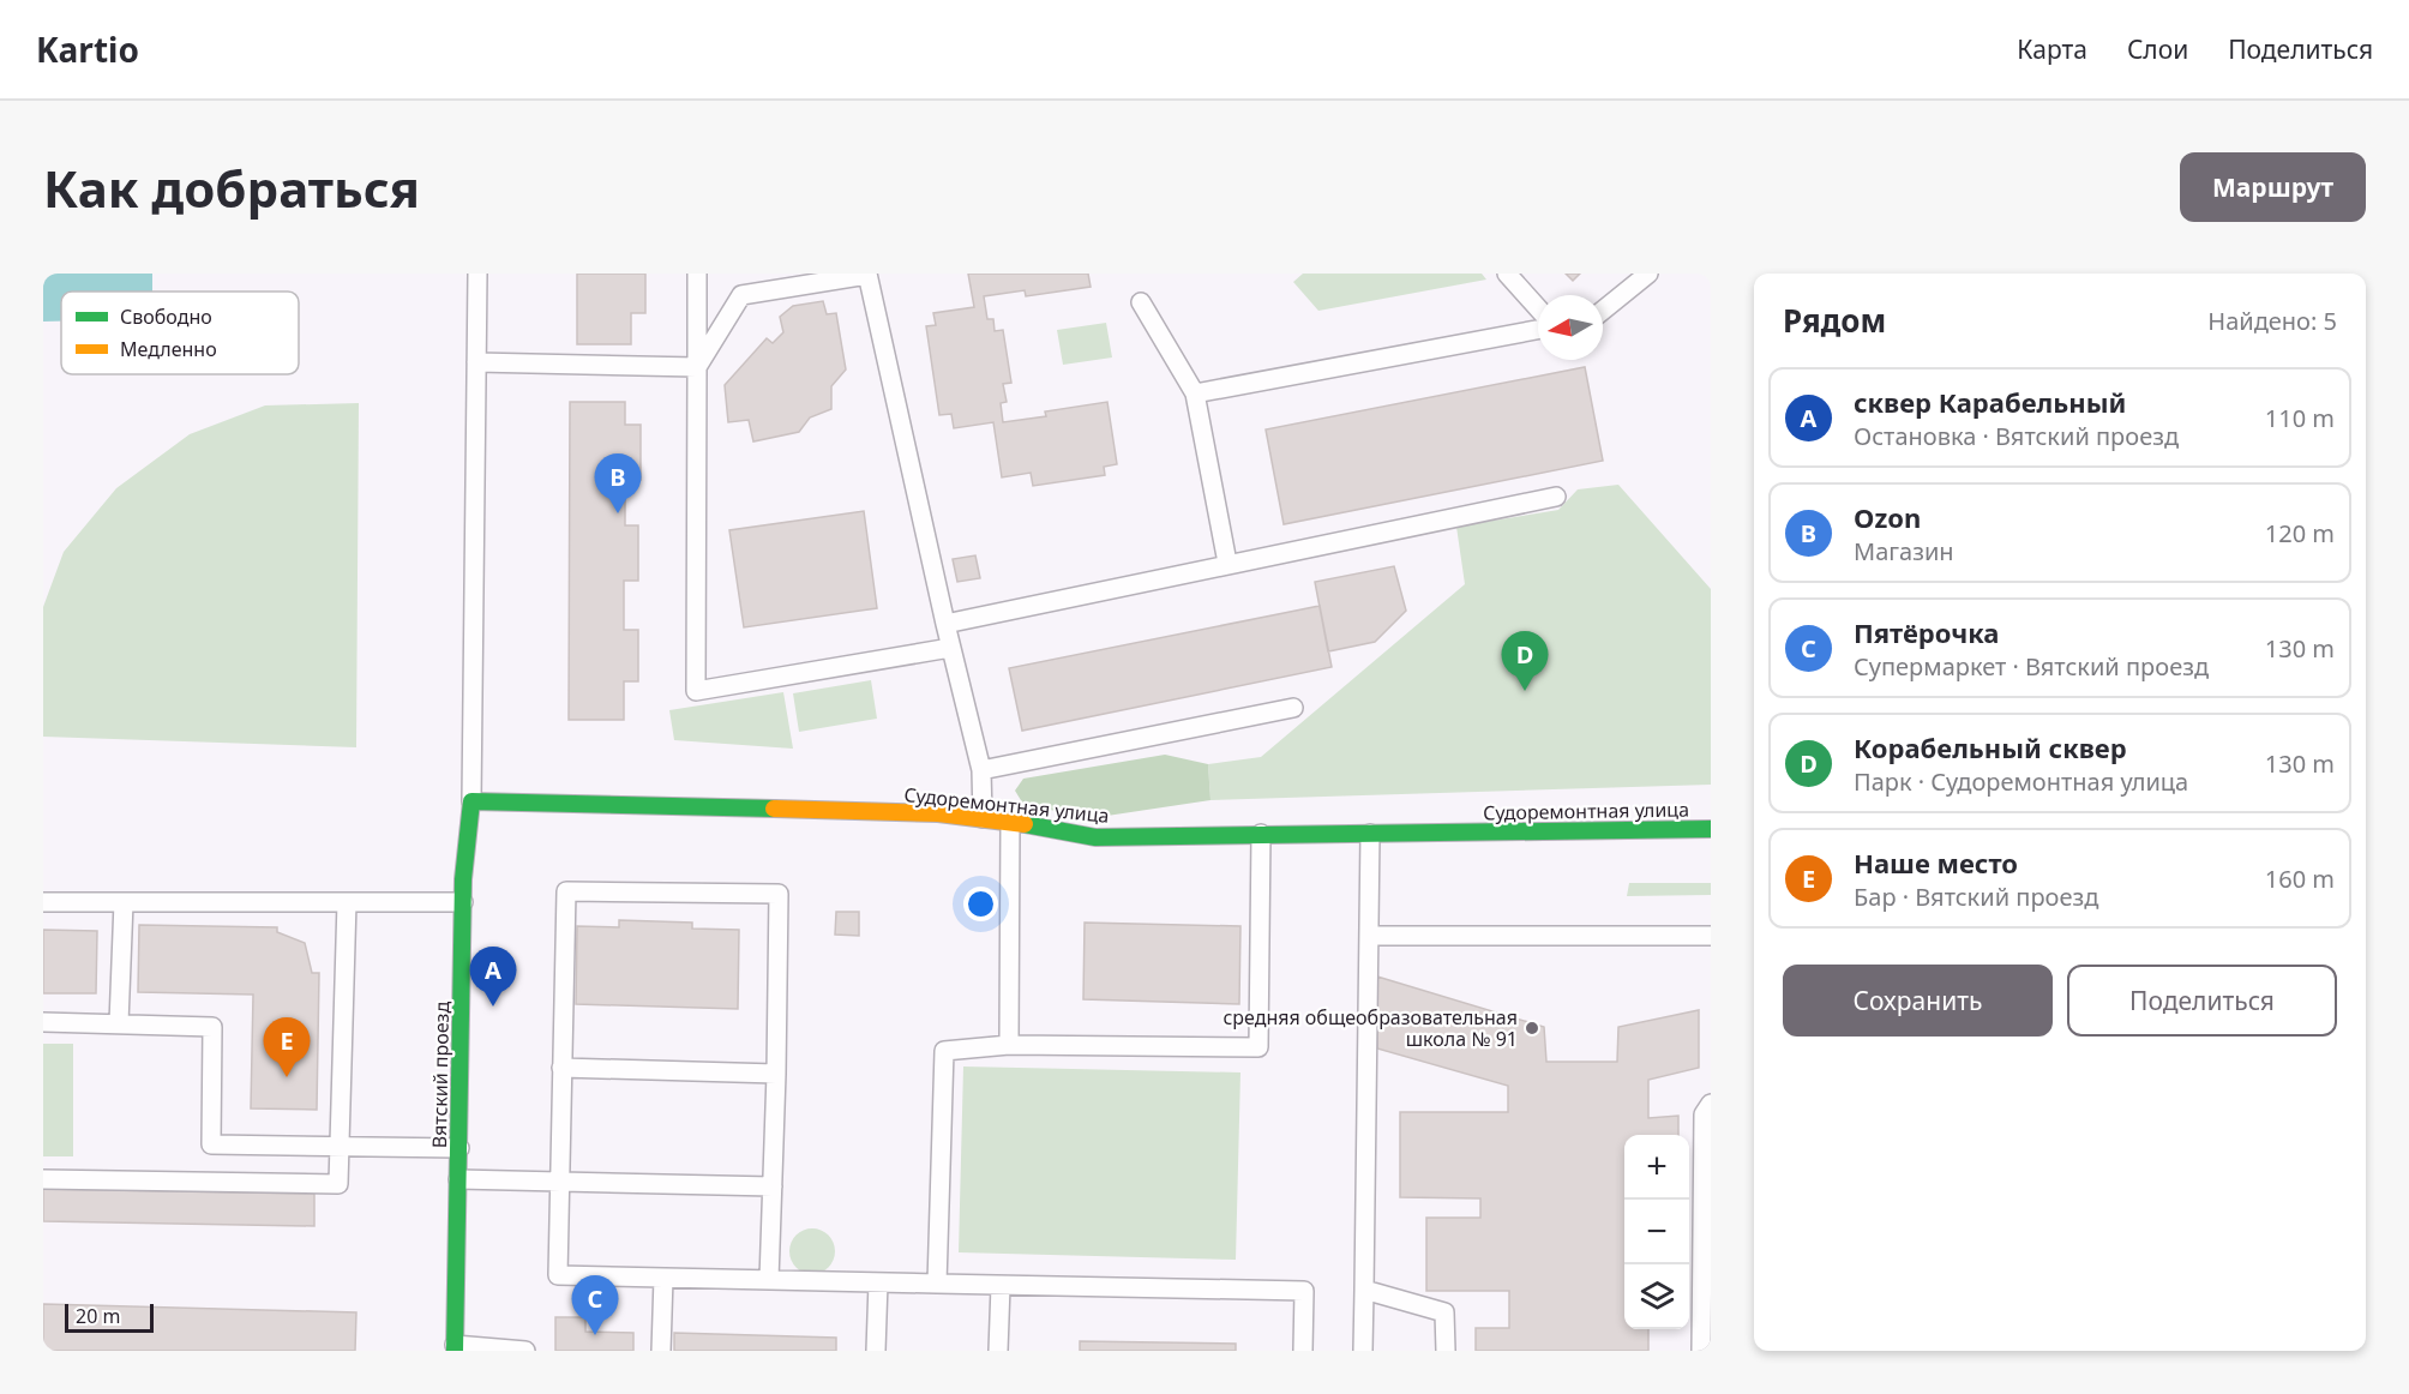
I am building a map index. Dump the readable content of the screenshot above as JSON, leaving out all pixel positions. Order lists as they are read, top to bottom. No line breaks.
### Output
{"streets":{"street":["Судоремонтная улица","Вятский проезд"]},"crossings":[["Судоремонтная улица","Вятский проезд"]],"places":["средняя общеобразовательная школа № 91"],"legend":["Свободно","Медленно"],"scale_bar":"20 m","north":"left","page":{"header":"Kartio","nav":["Карта","Слои","Поделиться"],"buttons":["Маршрут",["Сохранить","Поделиться"]],"title":"Как добраться","heading":["Рядом","Найдено: 5"],"list":[{"mark":"A","name":"сквер Карабельный","note":"Остановка · Вятский проезд","value":"110 m"},{"mark":"B","name":"Ozon","note":"Магазин","value":"120 m"},{"mark":"C","name":"Пятёрочка","note":"Супермаркет · Вятский проезд","value":"130 m"},{"mark":"D","name":"Корабельный сквер","note":"Парк · Судоремонтная улица","value":"130 m"},{"mark":"E","name":"Наше место","note":"Бар · Вятский проезд","value":"160 m"}],"pins":["B","D","A","E","C"],"map_buttons":["+","−"],"scale":"20 m"}}
